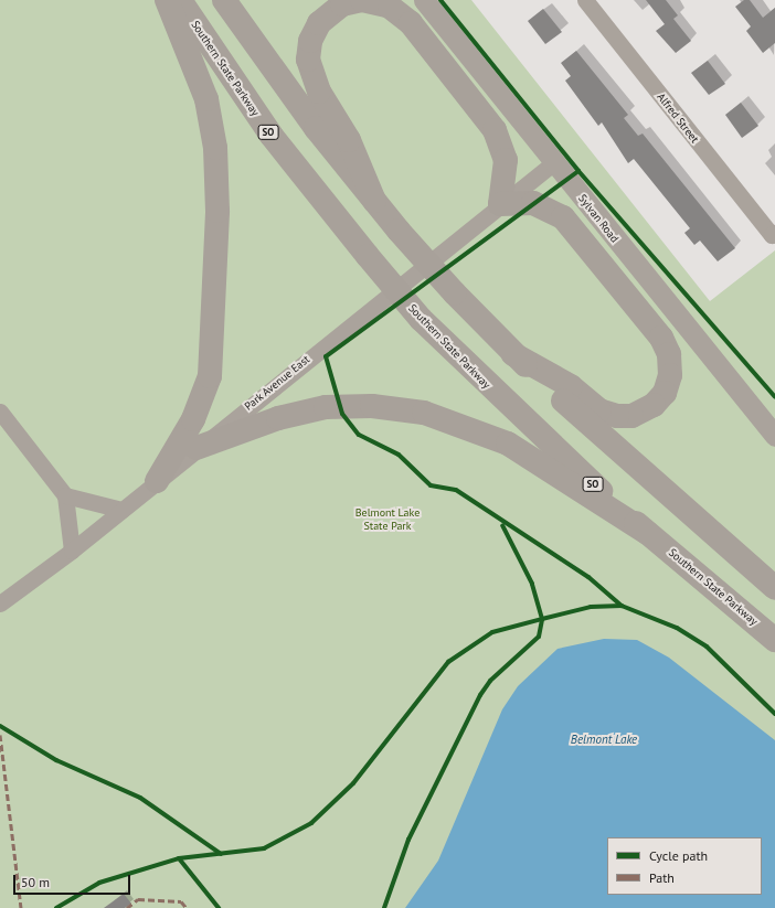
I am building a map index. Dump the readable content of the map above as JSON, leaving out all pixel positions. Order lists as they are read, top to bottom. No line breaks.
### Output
{"streets":{"highway":["Southern State Parkway","SO"],"street":["Alfred Street","Sylvan Road","Park Avenue East"]},"crossings":[["Sylvan Road","Park Avenue East"]],"water":["Belmont Lake"],"parks":["Belmont Lake State Park"],"legend":["Cycle path","Path"],"scale_bar":"50 m"}
